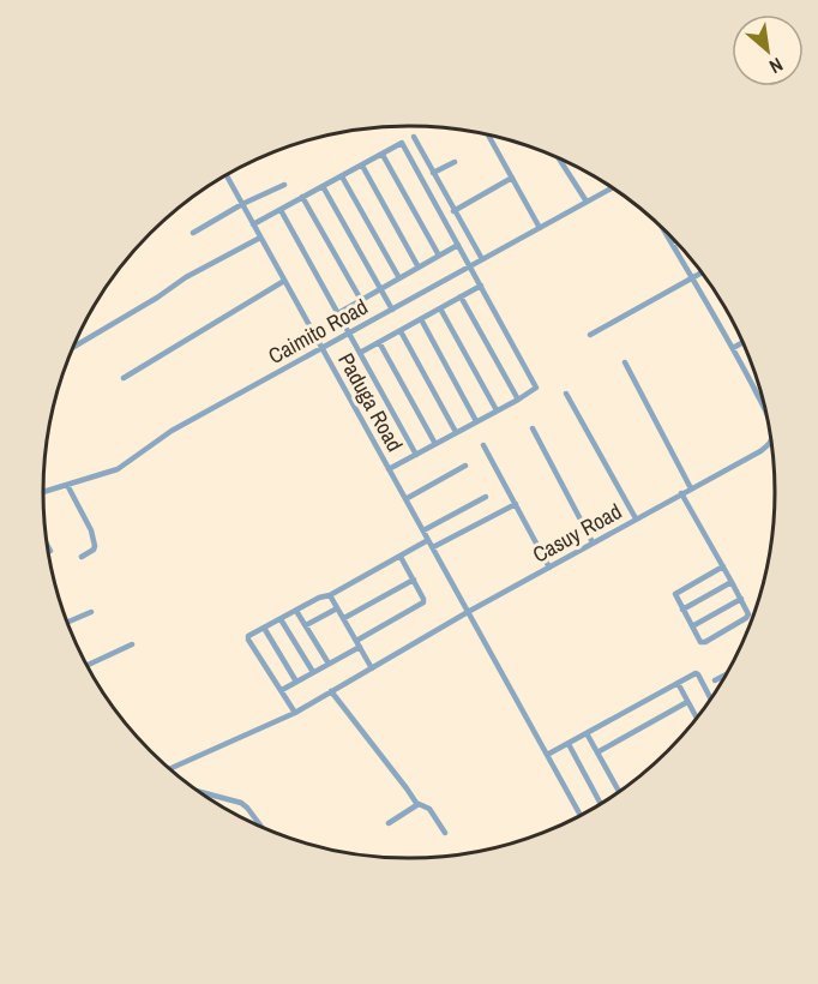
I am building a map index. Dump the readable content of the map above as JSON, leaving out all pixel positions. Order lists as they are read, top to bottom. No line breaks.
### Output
{"streets":{"street":["Caimito Road","Paduga Road","Casuy Road"]},"crossings":[["Caimito Road","Paduga Road"],["Paduga Road","Casuy Road"]],"north":"bottom right"}
